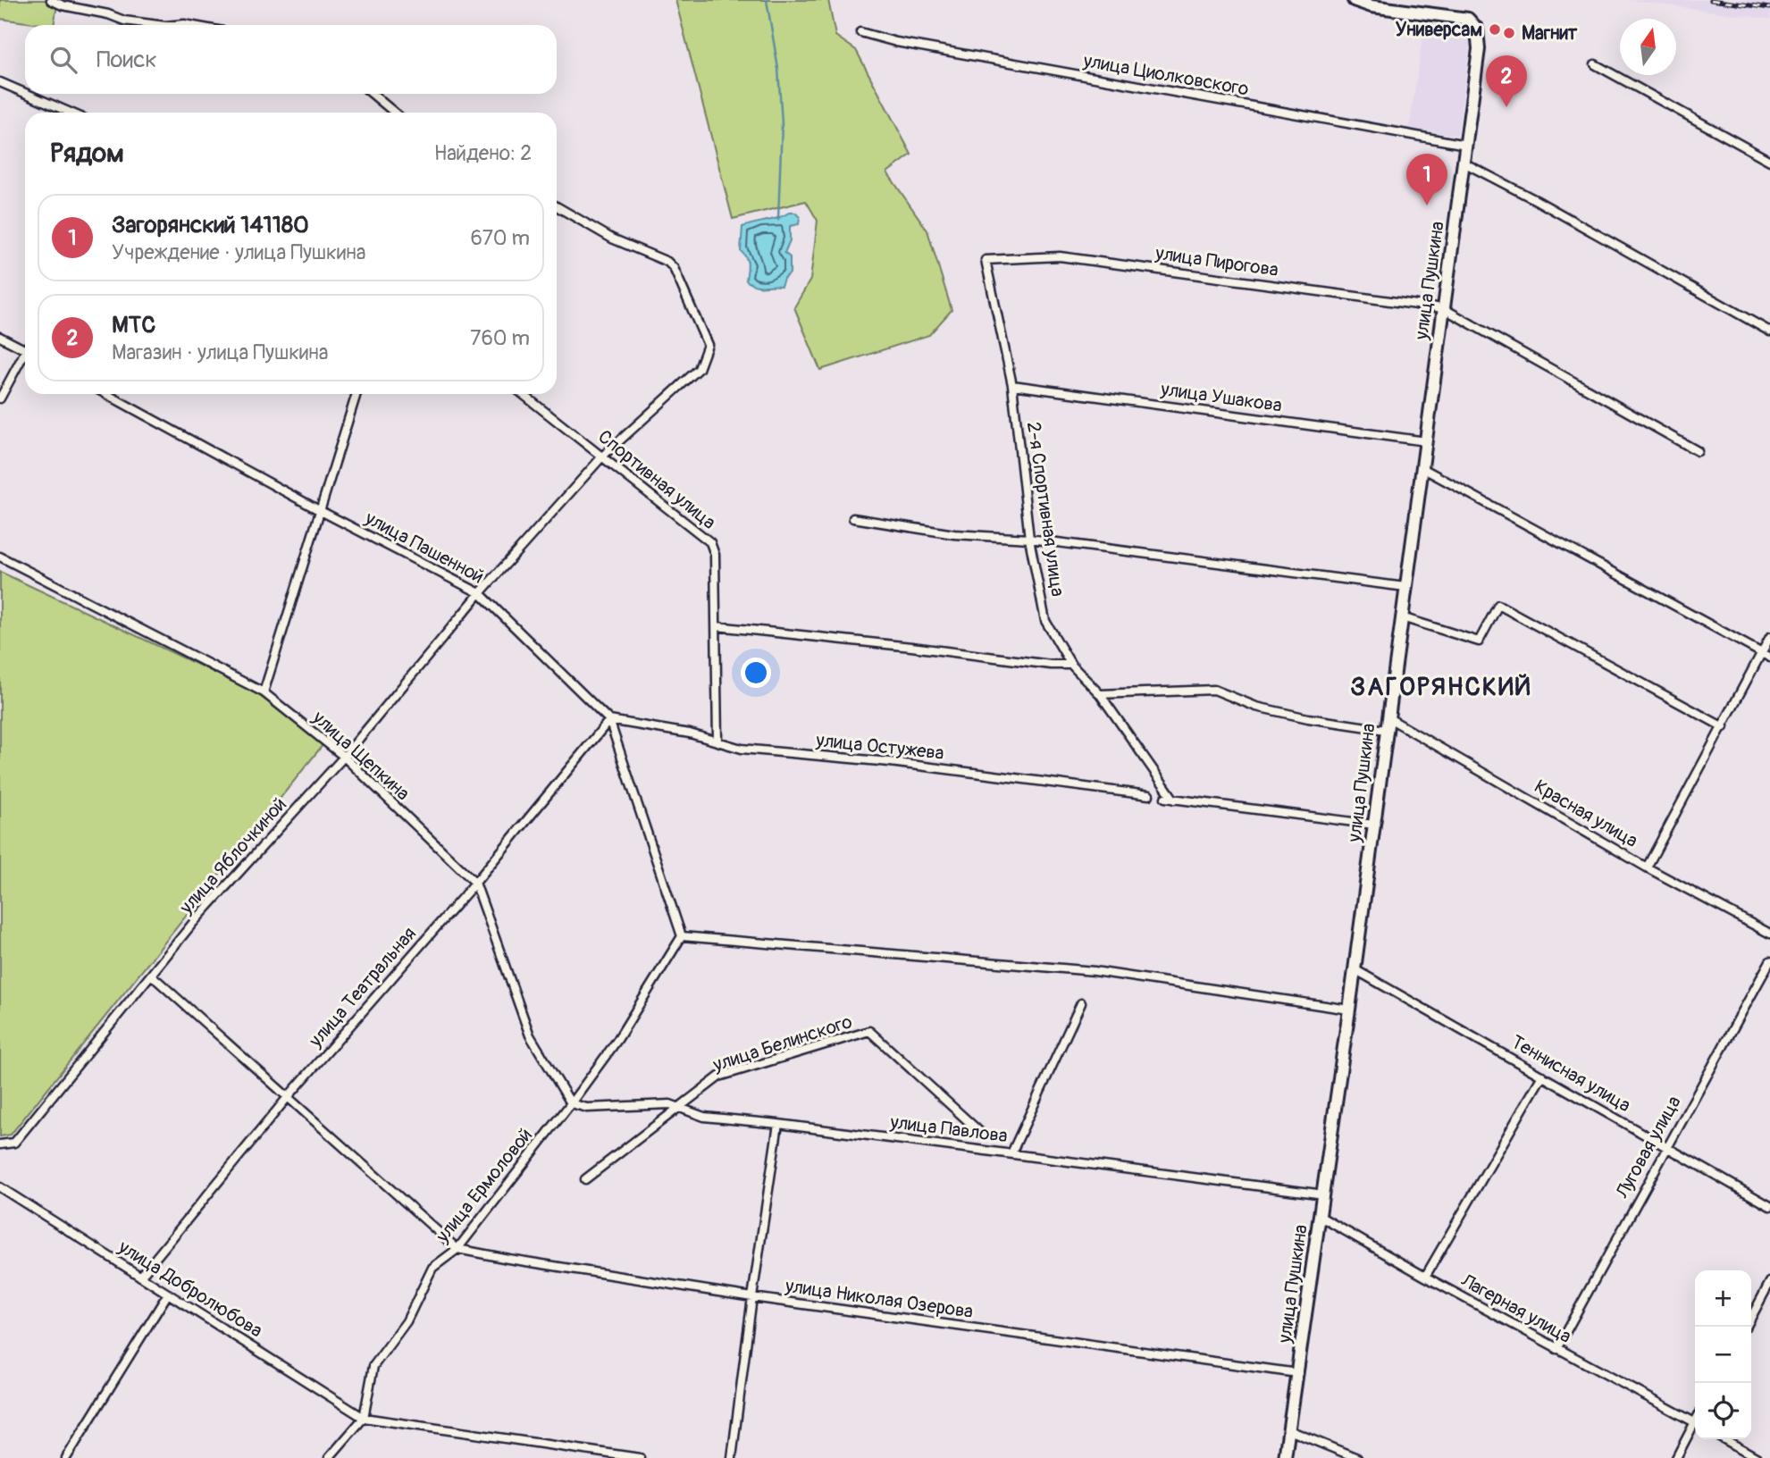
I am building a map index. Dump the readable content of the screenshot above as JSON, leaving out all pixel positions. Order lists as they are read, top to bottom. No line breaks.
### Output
{"streets":{"main road":["улица Пушкина"],"street":["улица Циолковского","улица Пирогова","улица Ушакова","Спортивная улица","2-я Спортивная улица","улица Пашенной","улица Остужева","улица Щепкина","Красная улица","улица Яблочкиной","улица Театральная","улица Белинского","Теннисная улица","улица Павлова","Луговая улица","улица Ермоловой","улица Добролюбова","улица Николая Озерова","Лагерная улица"]},"crossings":[["улица Циолковского","улица Пушкина"],["улица Пирогова","улица Пушкина"],["улица Пирогова","2-я Спортивная улица"],["улица Пушкина","улица Ушакова"],["улица Пушкина","Красная улица"],["улица Пушкина","Теннисная улица"],["улица Пушкина","улица Павлова"],["улица Пушкина","улица Николая Озерова"],["улица Пушкина","Лагерная улица"],["улица Ушакова","2-я Спортивная улица"],["Спортивная улица","улица Остужева"],["Спортивная улица","улица Яблочкиной"],["улица Пашенной","улица Остужева"],["улица Пашенной","улица Яблочкиной"],["улица Пашенной","улица Театральная"],["улица Пашенной","улица Ермоловой"],["улица Остужева","улица Театральная"],["улица Щепкина","улица Яблочкиной"],["улица Щепкина","улица Театральная"],["улица Щепкина","улица Павлова"],["улица Щепкина","улица Ермоловой"],["улица Театральная","улица Добролюбова"],["улица Белинского","улица Павлова"],["Теннисная улица","Луговая улица"],["улица Павлова","улица Ермоловой"],["Луговая улица","Лагерная улица"],["улица Ермоловой","улица Добролюбова"],["улица Ермоловой","улица Николая Озерова"]],"districts":["ЗАГОРЯНСКИЙ"],"places":["Универсам","Магнит"],"north":"top","page":{"search":"Поиск","pins":["2","1"],"heading":["Рядом","Найдено: 2"],"list":[{"mark":"1","name":"Загорянский 141180","note":"Учреждение · улица Пушкина","value":"670 m"},{"mark":"2","name":"МТС","note":"Магазин · улица Пушкина","value":"760 m"}],"map_buttons":["+","−"]}}
